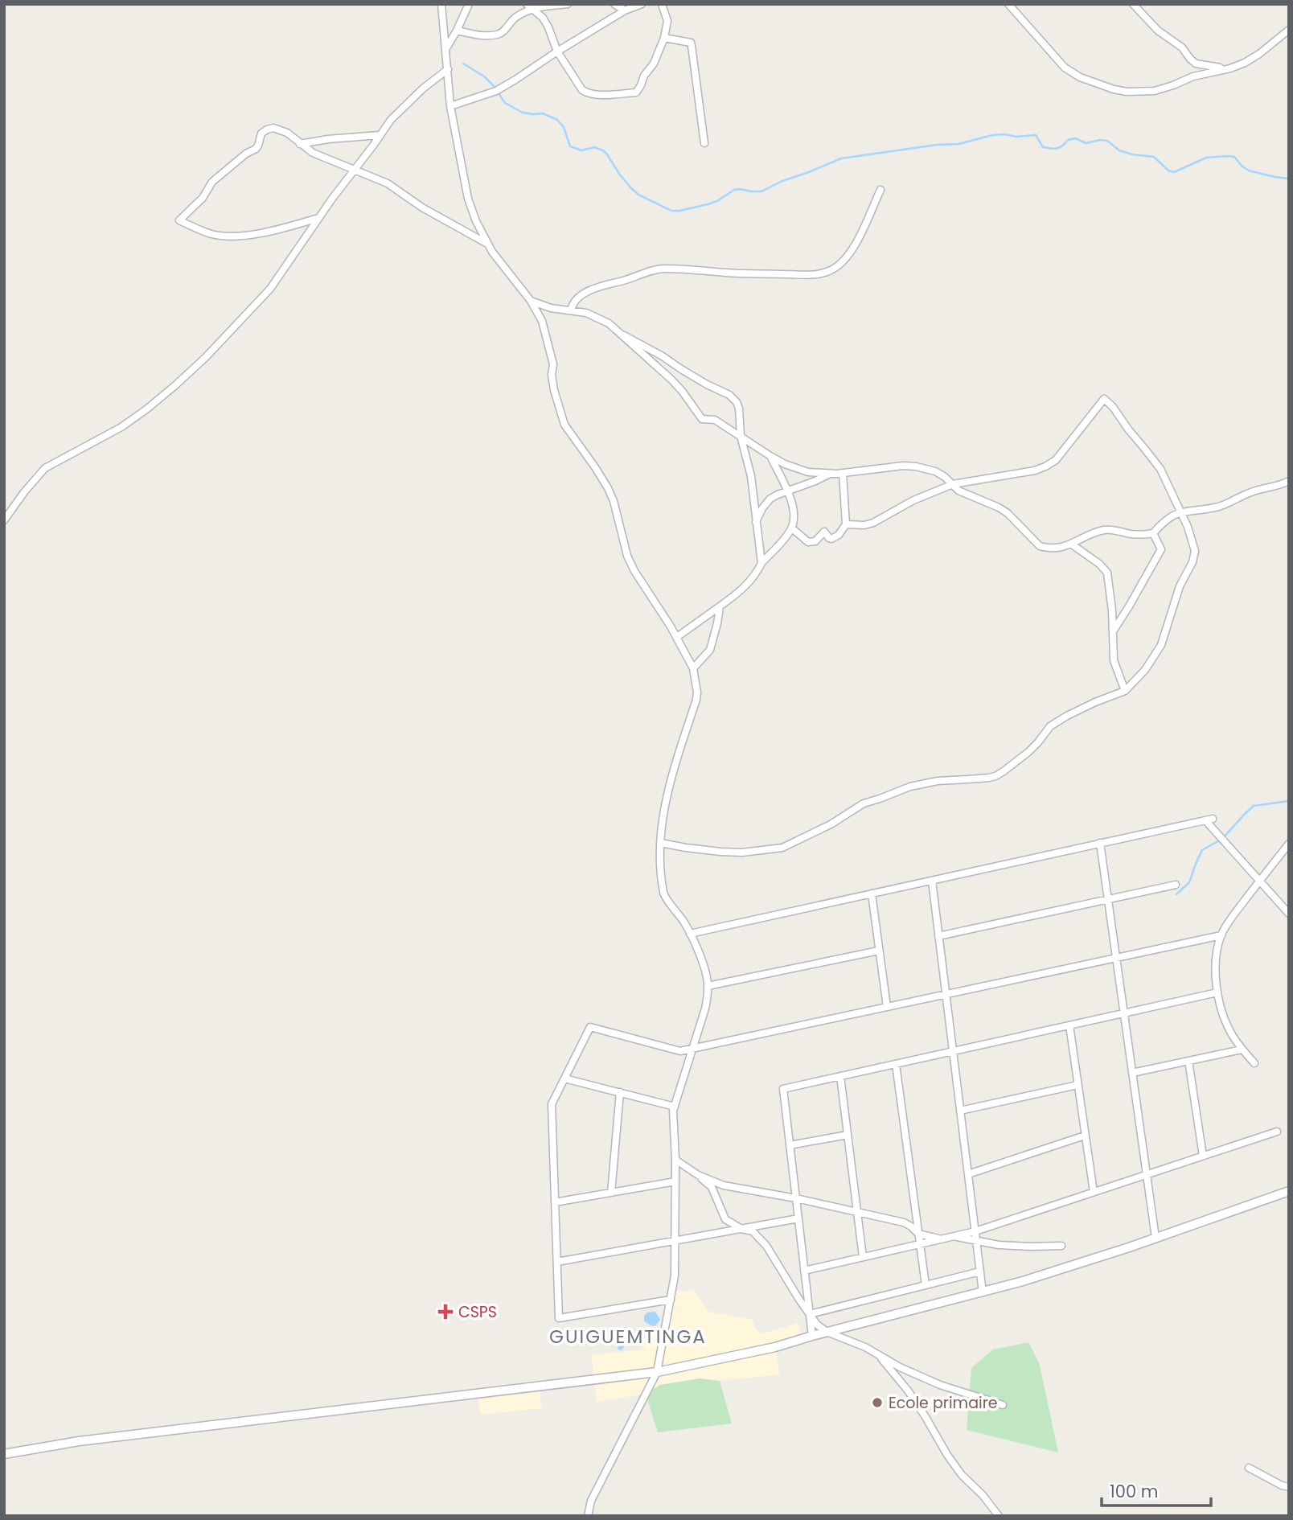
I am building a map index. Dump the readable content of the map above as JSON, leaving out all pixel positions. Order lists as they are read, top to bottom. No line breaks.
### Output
{"districts":["GUIGUEMTINGA"],"places":{"health":["CSPS"],"other":["Ecole primaire"]},"scale_bar":"100 m"}
